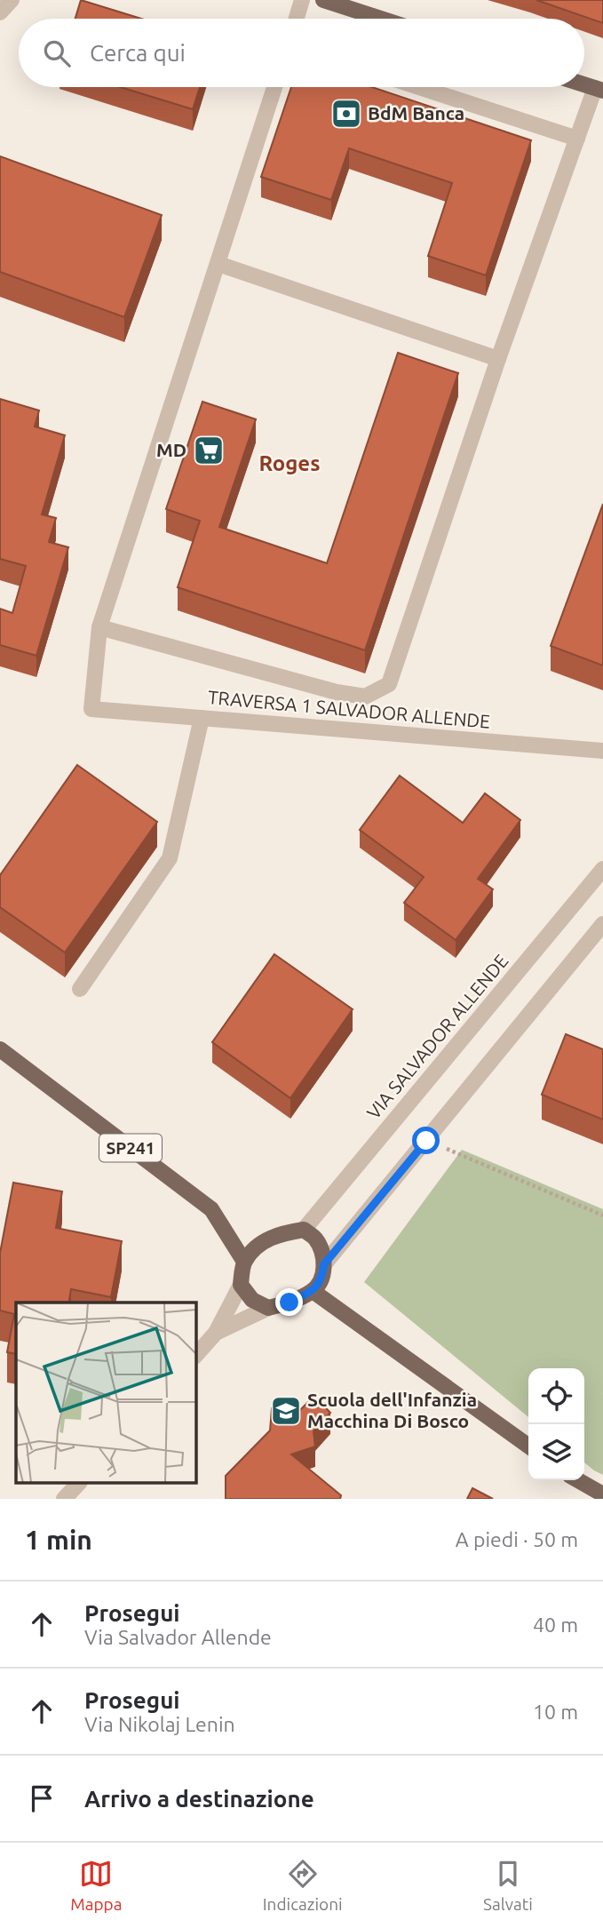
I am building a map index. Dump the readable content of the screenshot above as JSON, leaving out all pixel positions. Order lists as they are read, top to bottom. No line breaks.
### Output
{"streets":{"main road":["SP241"],"street":["TRAVERSA 1 SALVADOR ALLENDE","VIA SALVADOR ALLENDE"]},"crossings":[["VIA SALVADOR ALLENDE","SP241"]],"districts":["Roges"],"places":{"bank":["BdM Banca"],"supermarket":["MD"],"school or university":["Scuola dell'Infanzia Macchina Di Bosco"]},"page":{"search":"Cerca qui","heading":["1 min","A piedi · 50 m"],"list":[["Prosegui","Via Salvador Allende","40 m"],["Prosegui","Via Nikolaj Lenin","10 m"],"Arrivo a destinazione"],"nav":["Mappa","Indicazioni","Salvati"]}}
